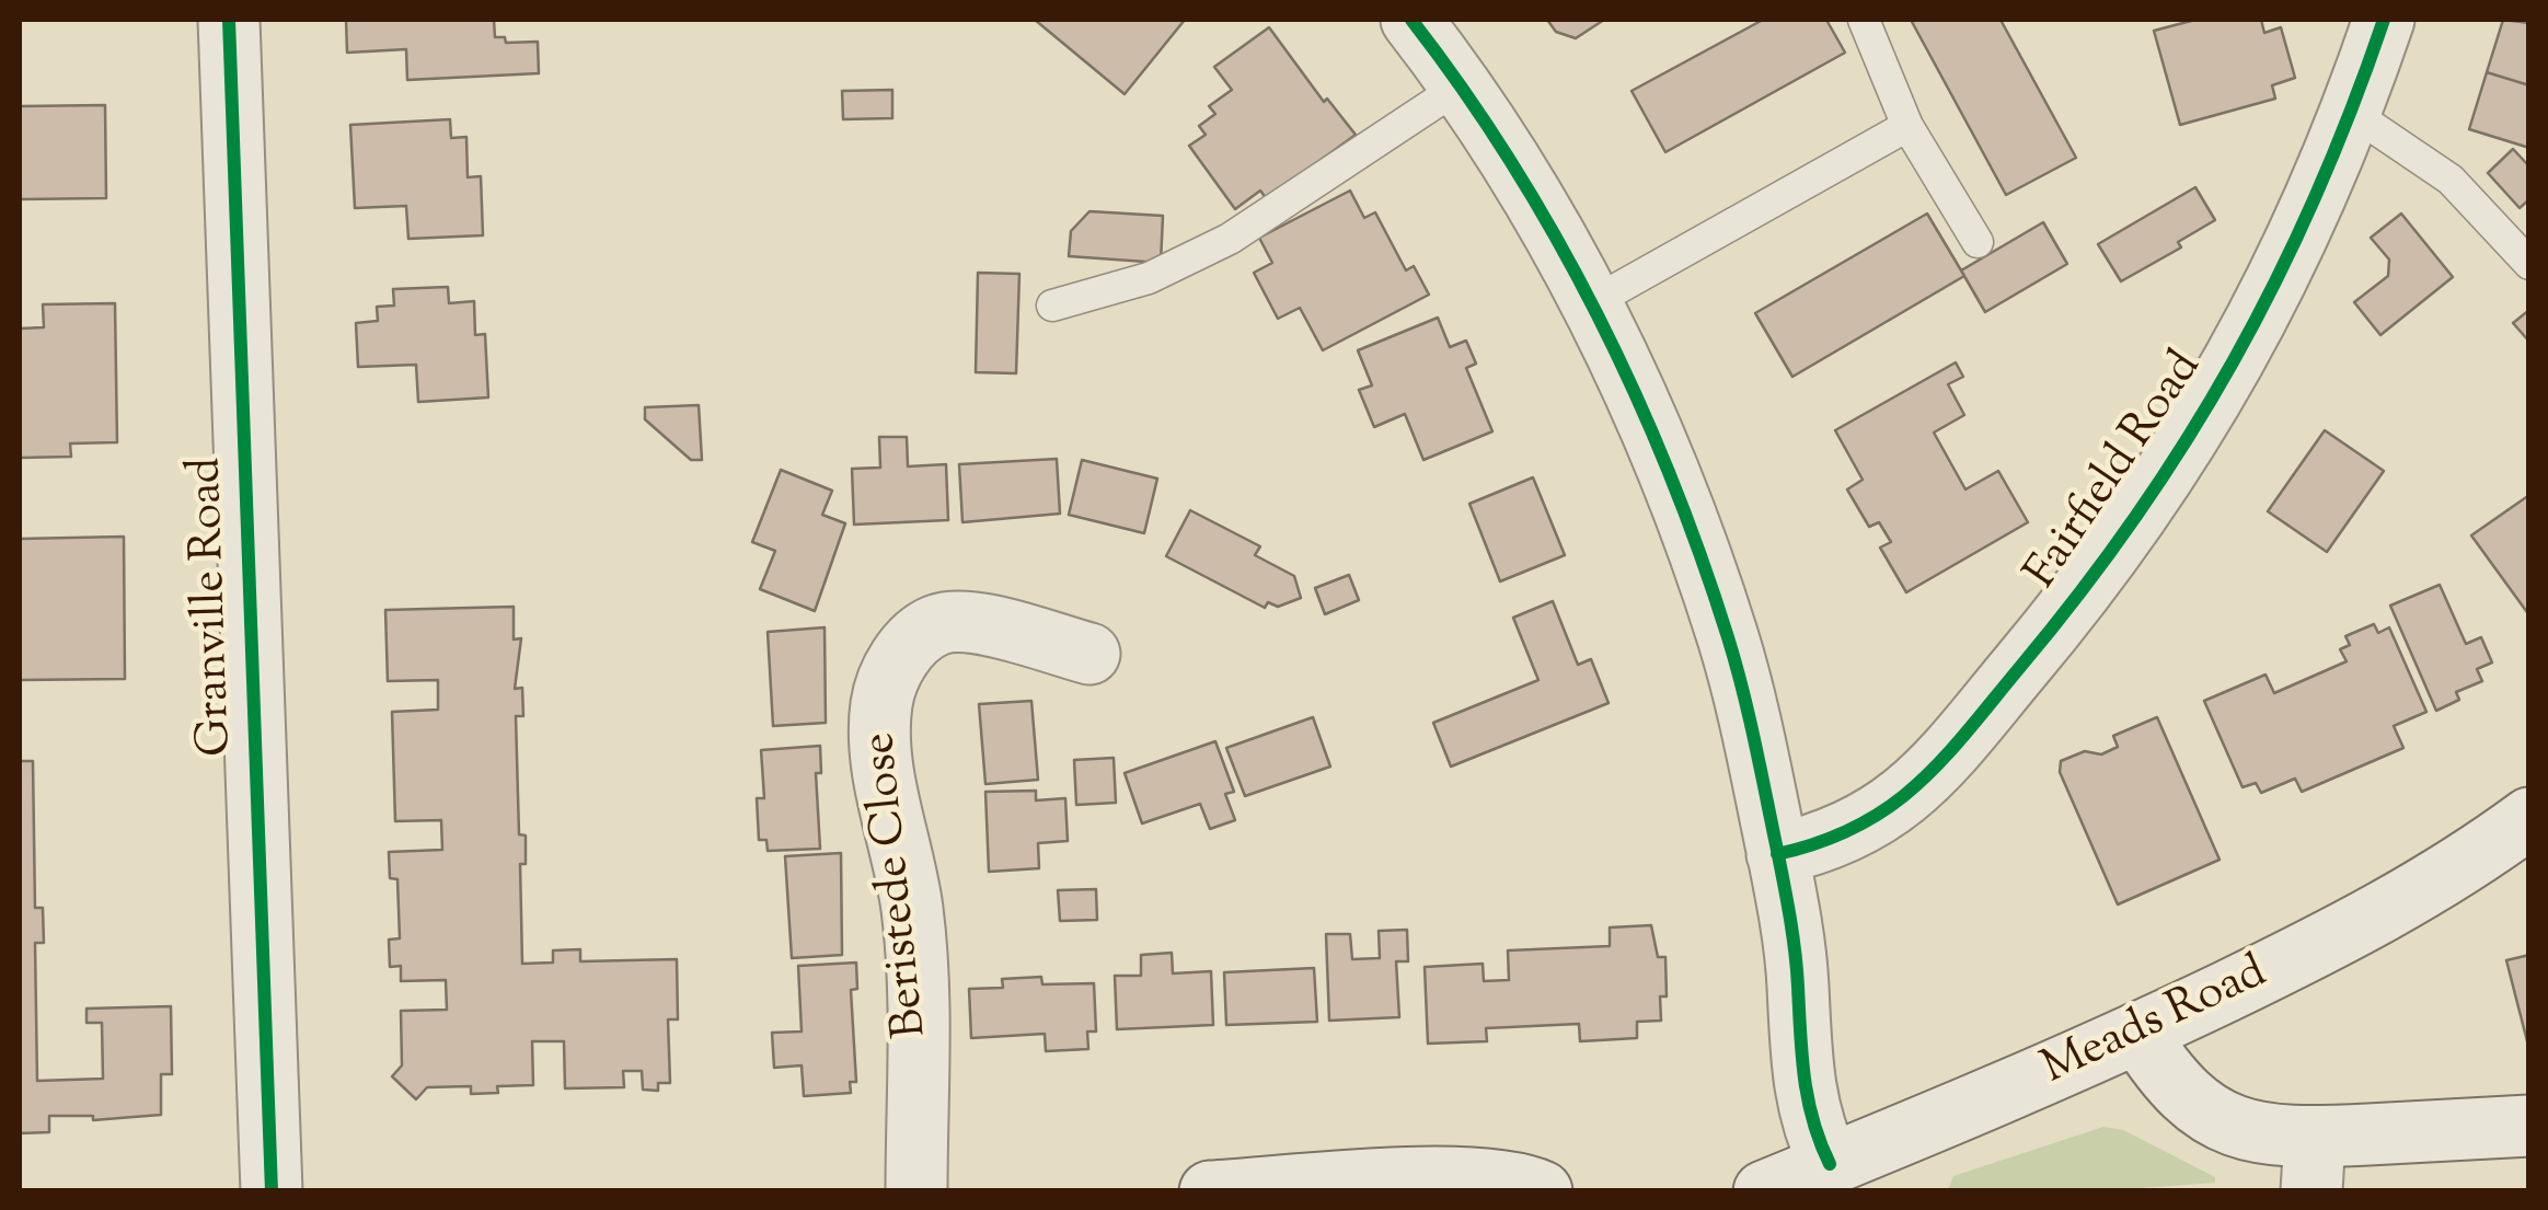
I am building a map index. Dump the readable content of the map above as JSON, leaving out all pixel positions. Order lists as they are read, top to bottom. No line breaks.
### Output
{"streets":{"street":["Fairfield Road","Granville Road","Beristede Close","Meads Road"]}}
